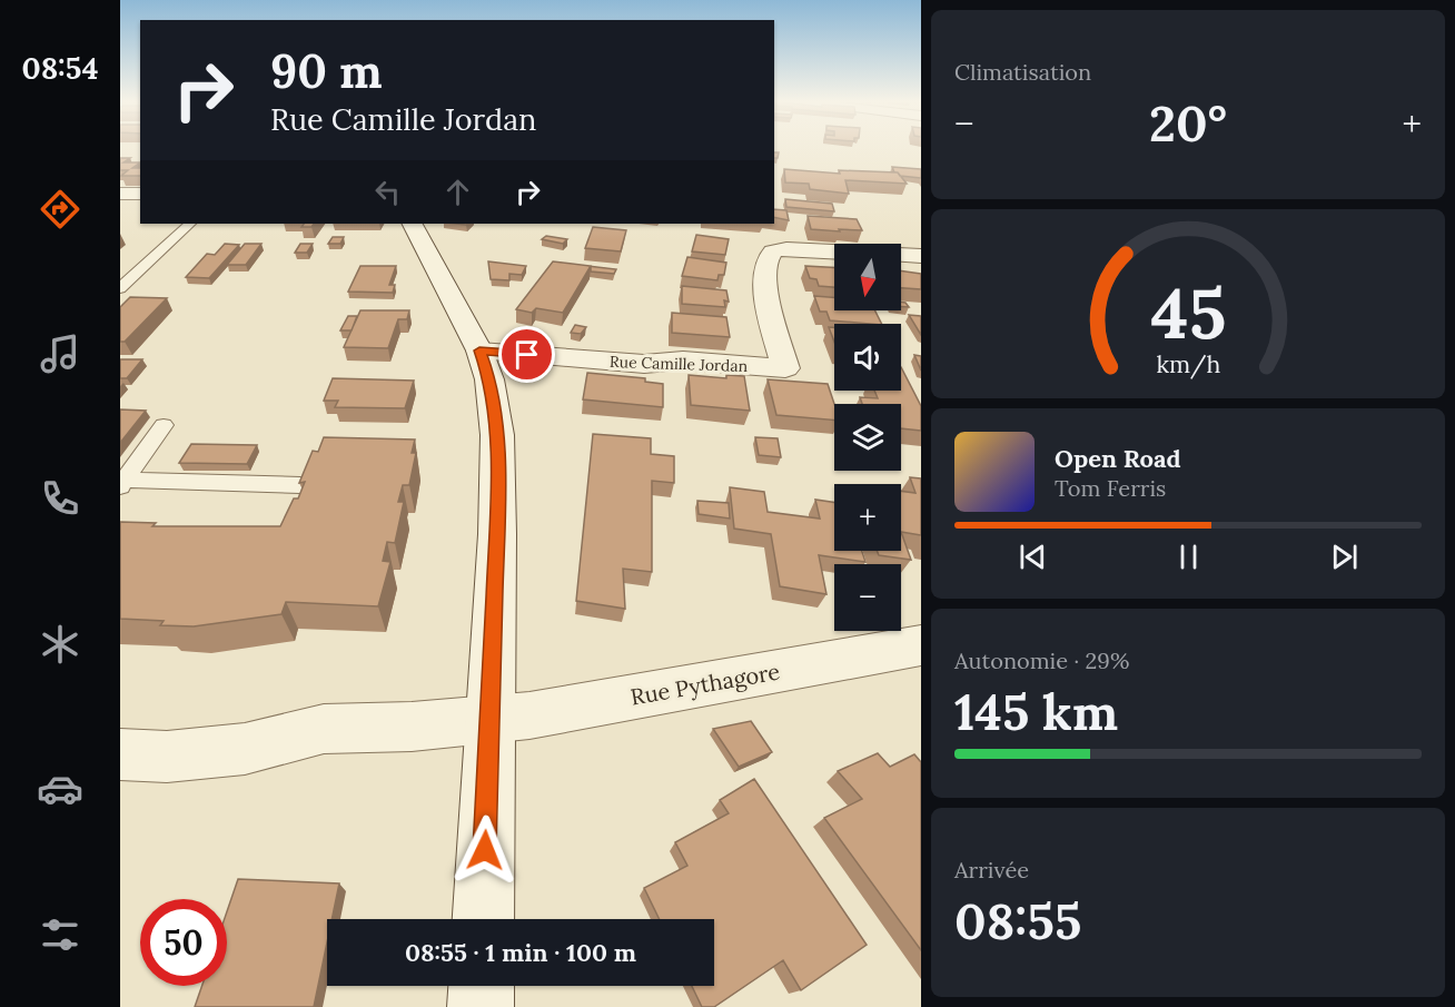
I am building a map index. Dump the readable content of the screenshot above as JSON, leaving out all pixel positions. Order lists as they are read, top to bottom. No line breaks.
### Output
{"streets":{"street":["Rue Camille Jordan","Rue Pythagore"]},"north":"bottom","page":{"tabs":"08:54","tile":["Climatisation",["Autonomie · 29%","145 km"],["Arrivée","08:55"]],"turn":["90 m","Rue Camille Jordan"],"heat":["−","20°","+"],"map_buttons":["+","−"],"song":["Open Road","Tom Ferris"],"limit":"50","trip":"08:55 · 1 min · 100 m","gauge":["45","km/h"]}}
